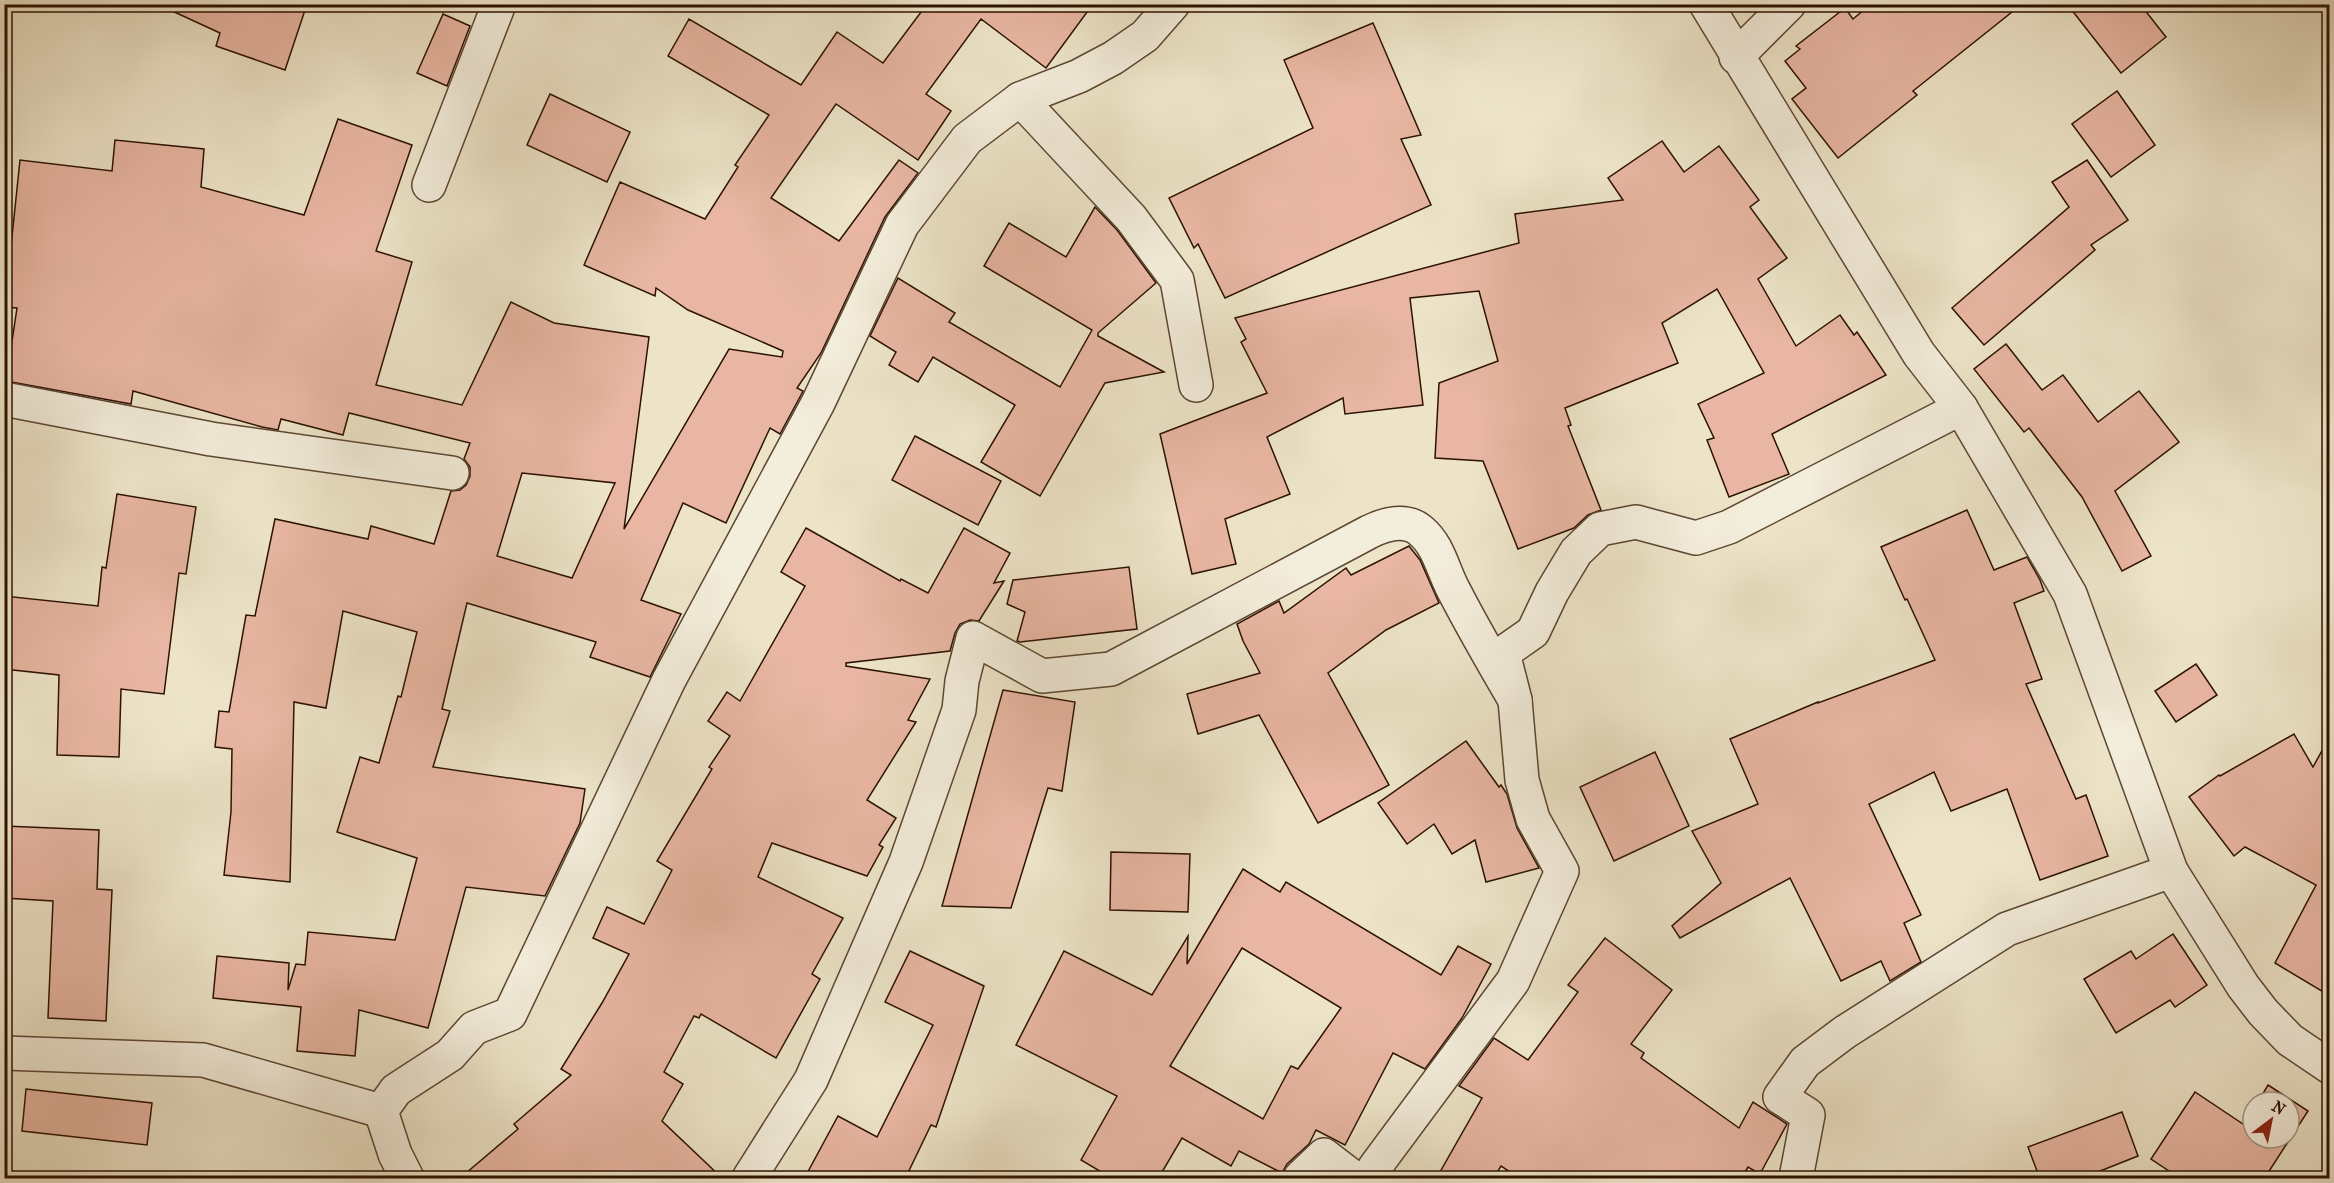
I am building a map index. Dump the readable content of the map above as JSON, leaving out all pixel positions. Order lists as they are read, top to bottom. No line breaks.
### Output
{"north":"top right"}
